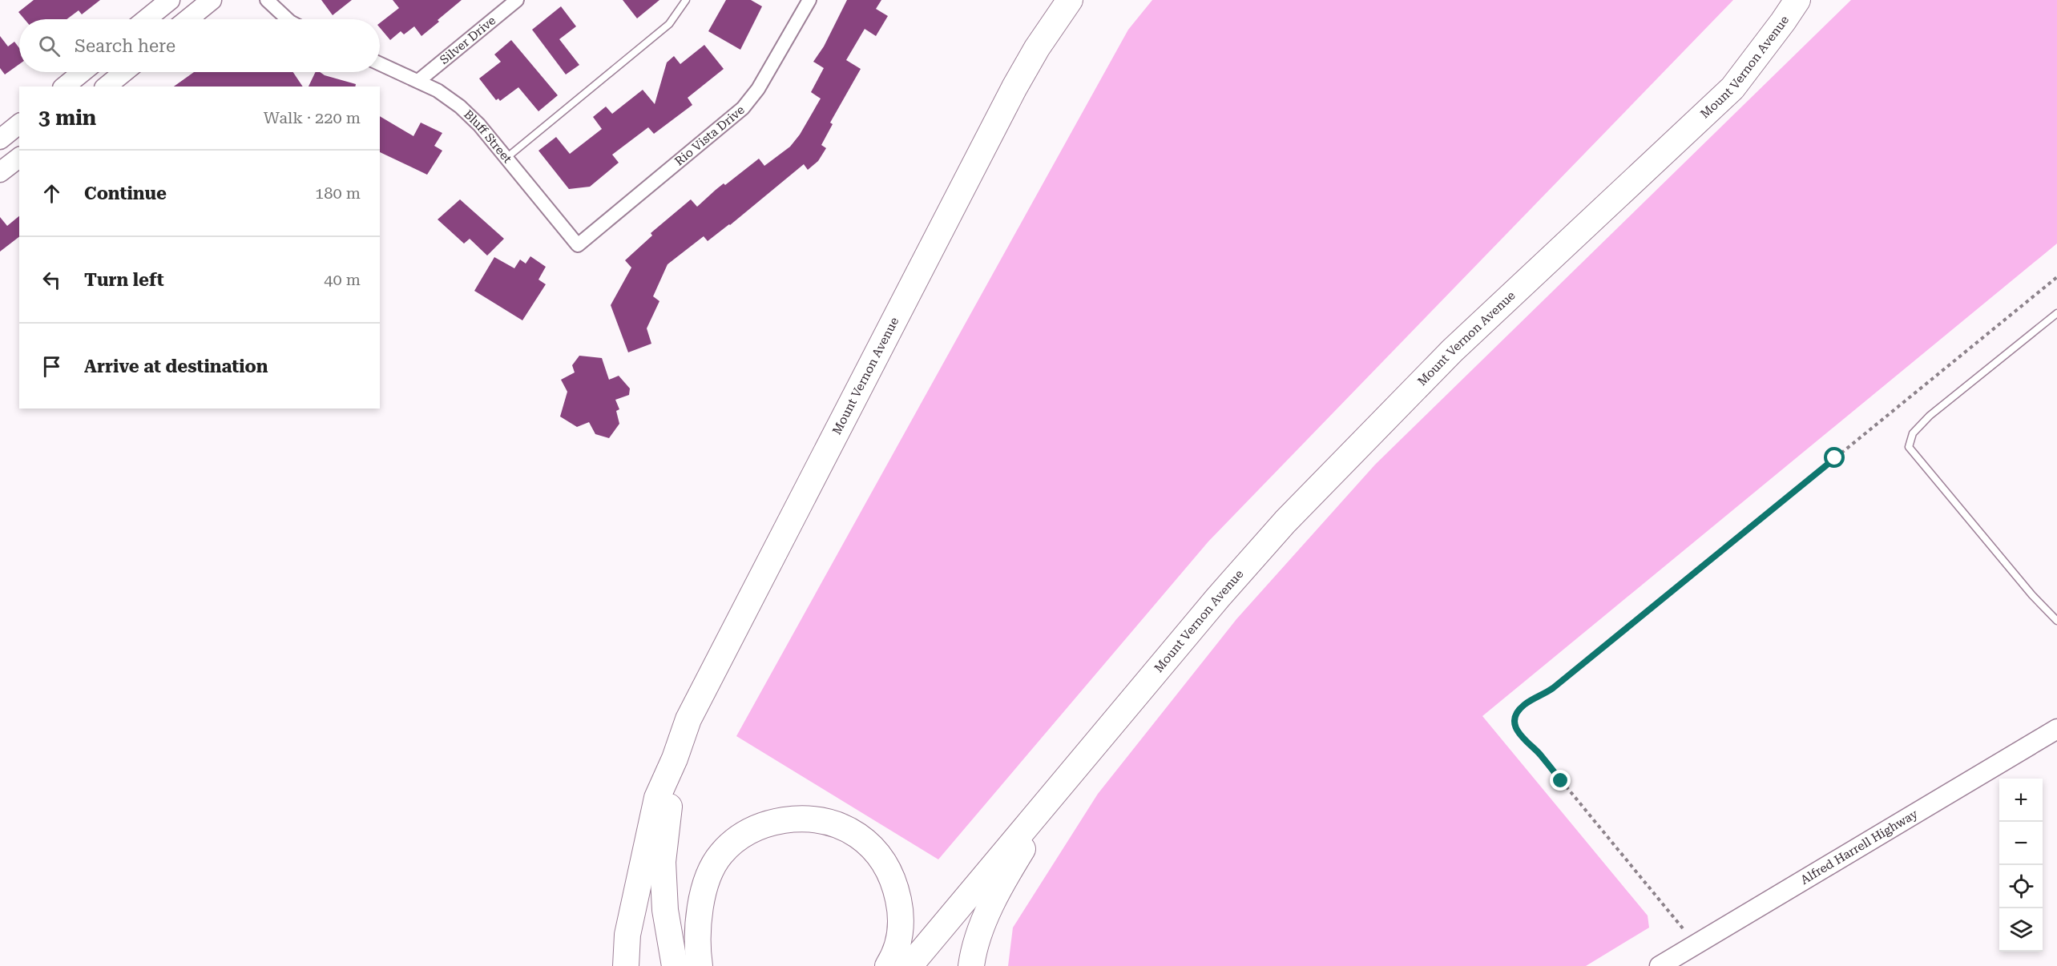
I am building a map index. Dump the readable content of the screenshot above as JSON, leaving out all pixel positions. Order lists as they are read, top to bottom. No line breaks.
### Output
{"streets":{"highway":["Mount Vernon Avenue"],"main road":["Alfred Harrell Highway"],"street":["Silver Drive","Rio Vista Drive","Bluff Street"]},"crossings":[["Silver Drive","Bluff Street"],["Rio Vista Drive","Bluff Street"]],"page":{"search":"Search here","heading":["3 min","Walk · 220 m"],"list":[["Continue","180 m"],["Turn left","40 m"],"Arrive at destination"],"map_buttons":["+","−"]}}
